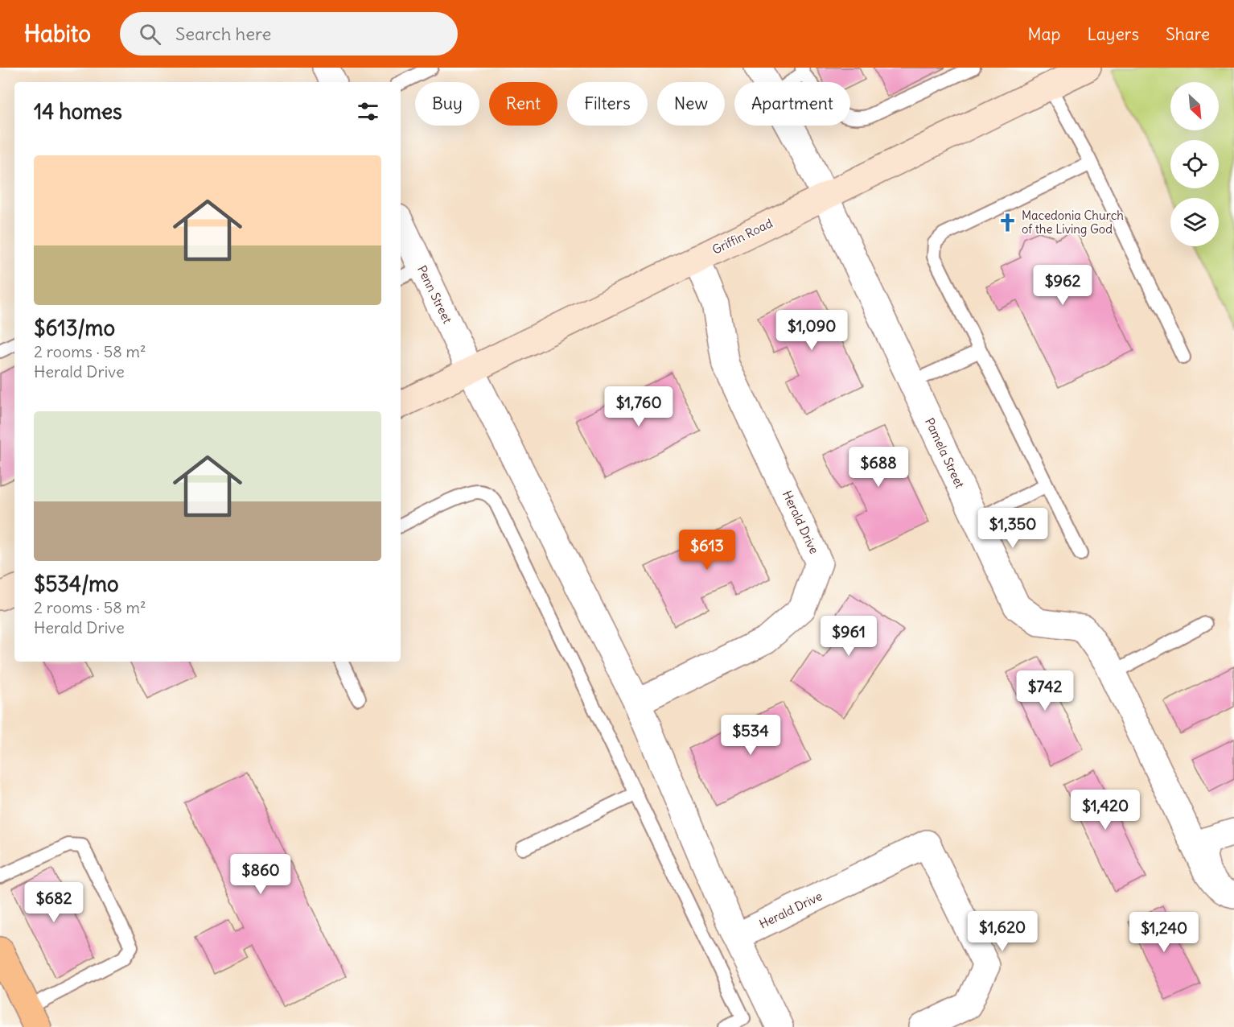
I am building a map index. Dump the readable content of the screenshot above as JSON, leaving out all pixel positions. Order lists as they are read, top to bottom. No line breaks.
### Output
{"streets":{"street":["Griffin Road","Penn Street","Pamela Street","Herald Drive"]},"crossings":[["Griffin Road","Penn Street"],["Griffin Road","Pamela Street"],["Griffin Road","Herald Drive"]],"places":{"church":["Macedonia Church of the Living God"]},"north":"bottom right","page":{"header":"Habito","search":"Search here","nav":["Map","Layers","Share"],"chip":["Buy","Rent","Filters","New","Apartment"],"heading":"14 homes","list":[{"name":"$613/mo","note":"2 rooms · 58 m² · Herald Drive"},{"name":"$534/mo","note":"2 rooms · 58 m² · Herald Drive"}],"price":["$962","$1,090","$1,760","$688","$1,350","$613","$961","$742","$534","$1,420","$860","$682","$1,620","$1,240"]}}
